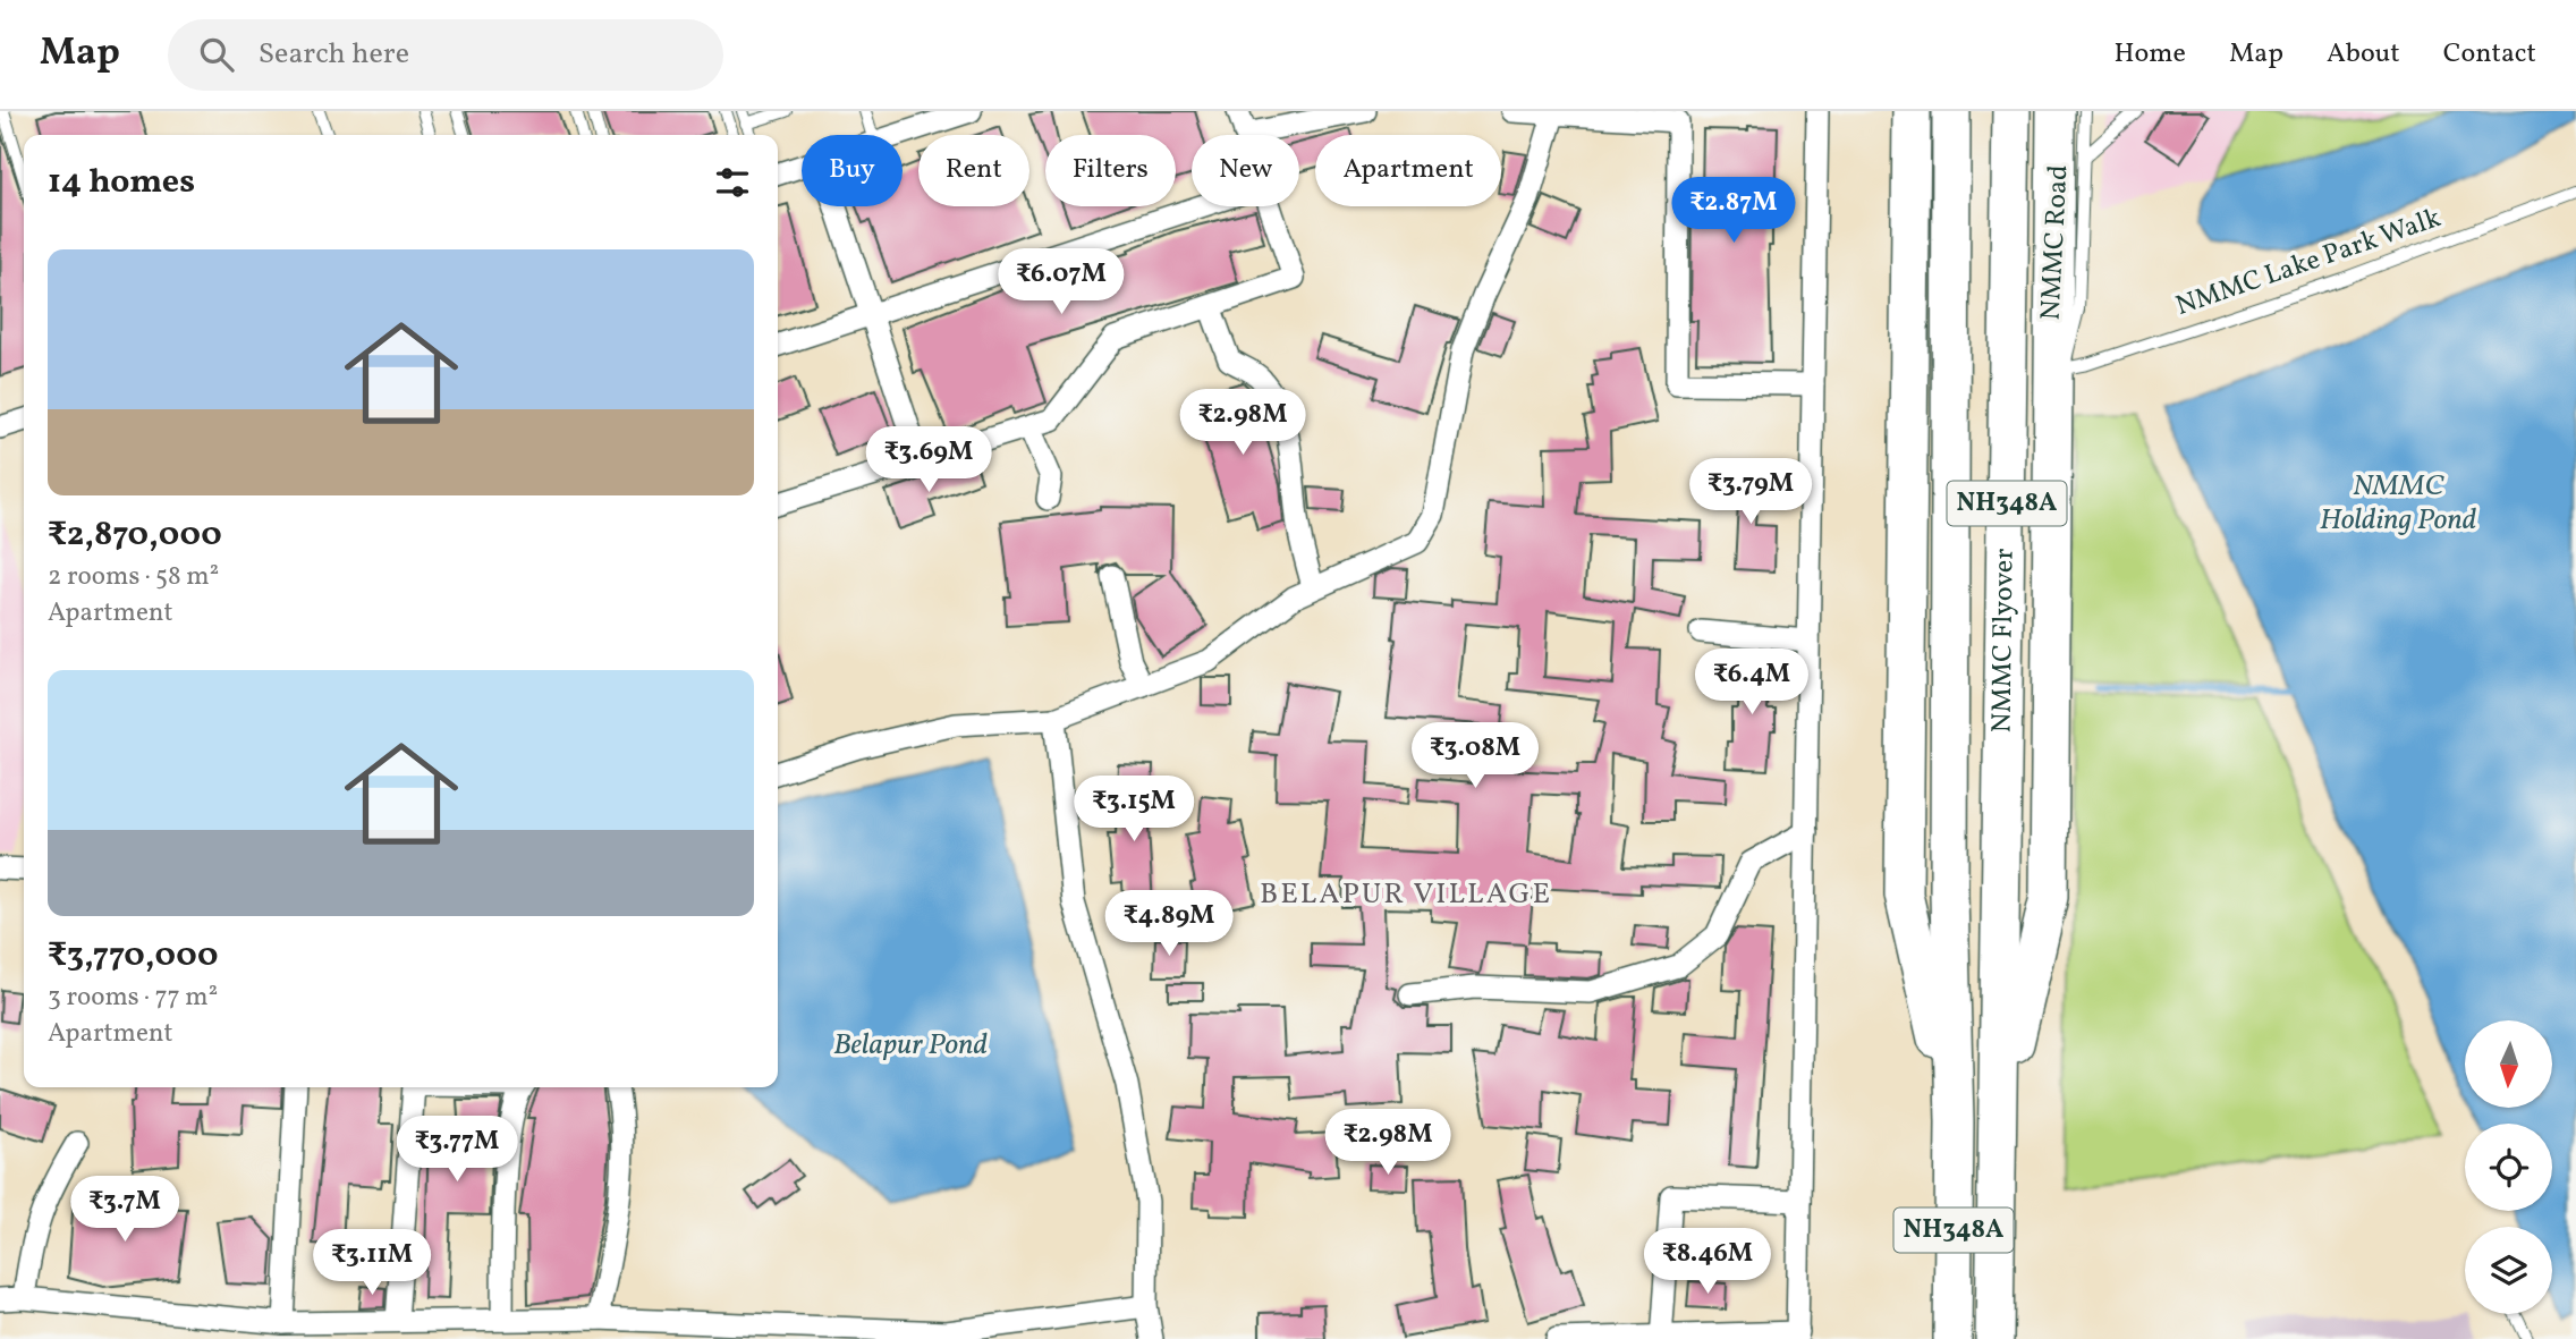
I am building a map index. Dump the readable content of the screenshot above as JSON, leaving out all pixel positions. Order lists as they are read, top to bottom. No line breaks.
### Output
{"streets":{"highway":["NH348A","NMMC Flyover"],"lane":["NMMC Road","NMMC Lake Park Walk"]},"crossings":[["NMMC Road","NMMC Lake Park Walk"],["NH348A","NMMC Flyover"]],"districts":["BELAPUR VILLAGE"],"water":["NMMC Holding Pond","Belapur Pond"],"north":"bottom","page":{"header":"Map","search":"Search here","nav":["Home","Map","About","Contact"],"chip":["Buy","Rent","Filters","New","Apartment"],"heading":"14 homes","price":["₹2.87M","₹6.07M","₹2.98M","₹3.69M","₹3.79M","₹6.4M","₹3.08M","₹3.15M","₹4.89M","₹2.98M","₹3.77M","₹3.7M","₹8.46M","₹3.11M"],"list":[{"name":"₹2,870,000","note":"2 rooms · 58 m² · Apartment"},{"name":"₹3,770,000","note":"3 rooms · 77 m² · Apartment"}]}}
